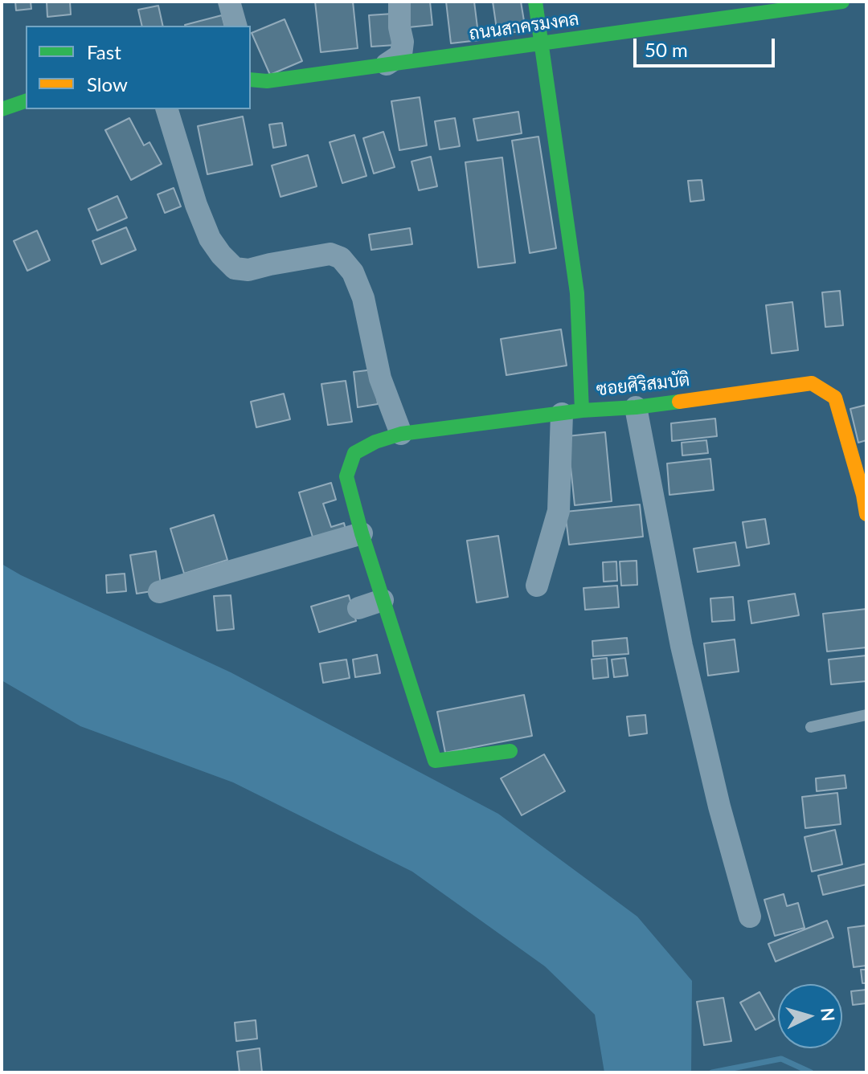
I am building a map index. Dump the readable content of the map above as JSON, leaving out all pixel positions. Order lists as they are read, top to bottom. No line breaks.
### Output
{"streets":{"street":["ถนนสาครมงคล","ซอยศิริสมบัติ"]},"crossings":[["ถนนสาครมงคล","ซอยศิริสมบัติ"]],"legend":["Fast","Slow"],"scale_bar":"50 m","north":"right"}
